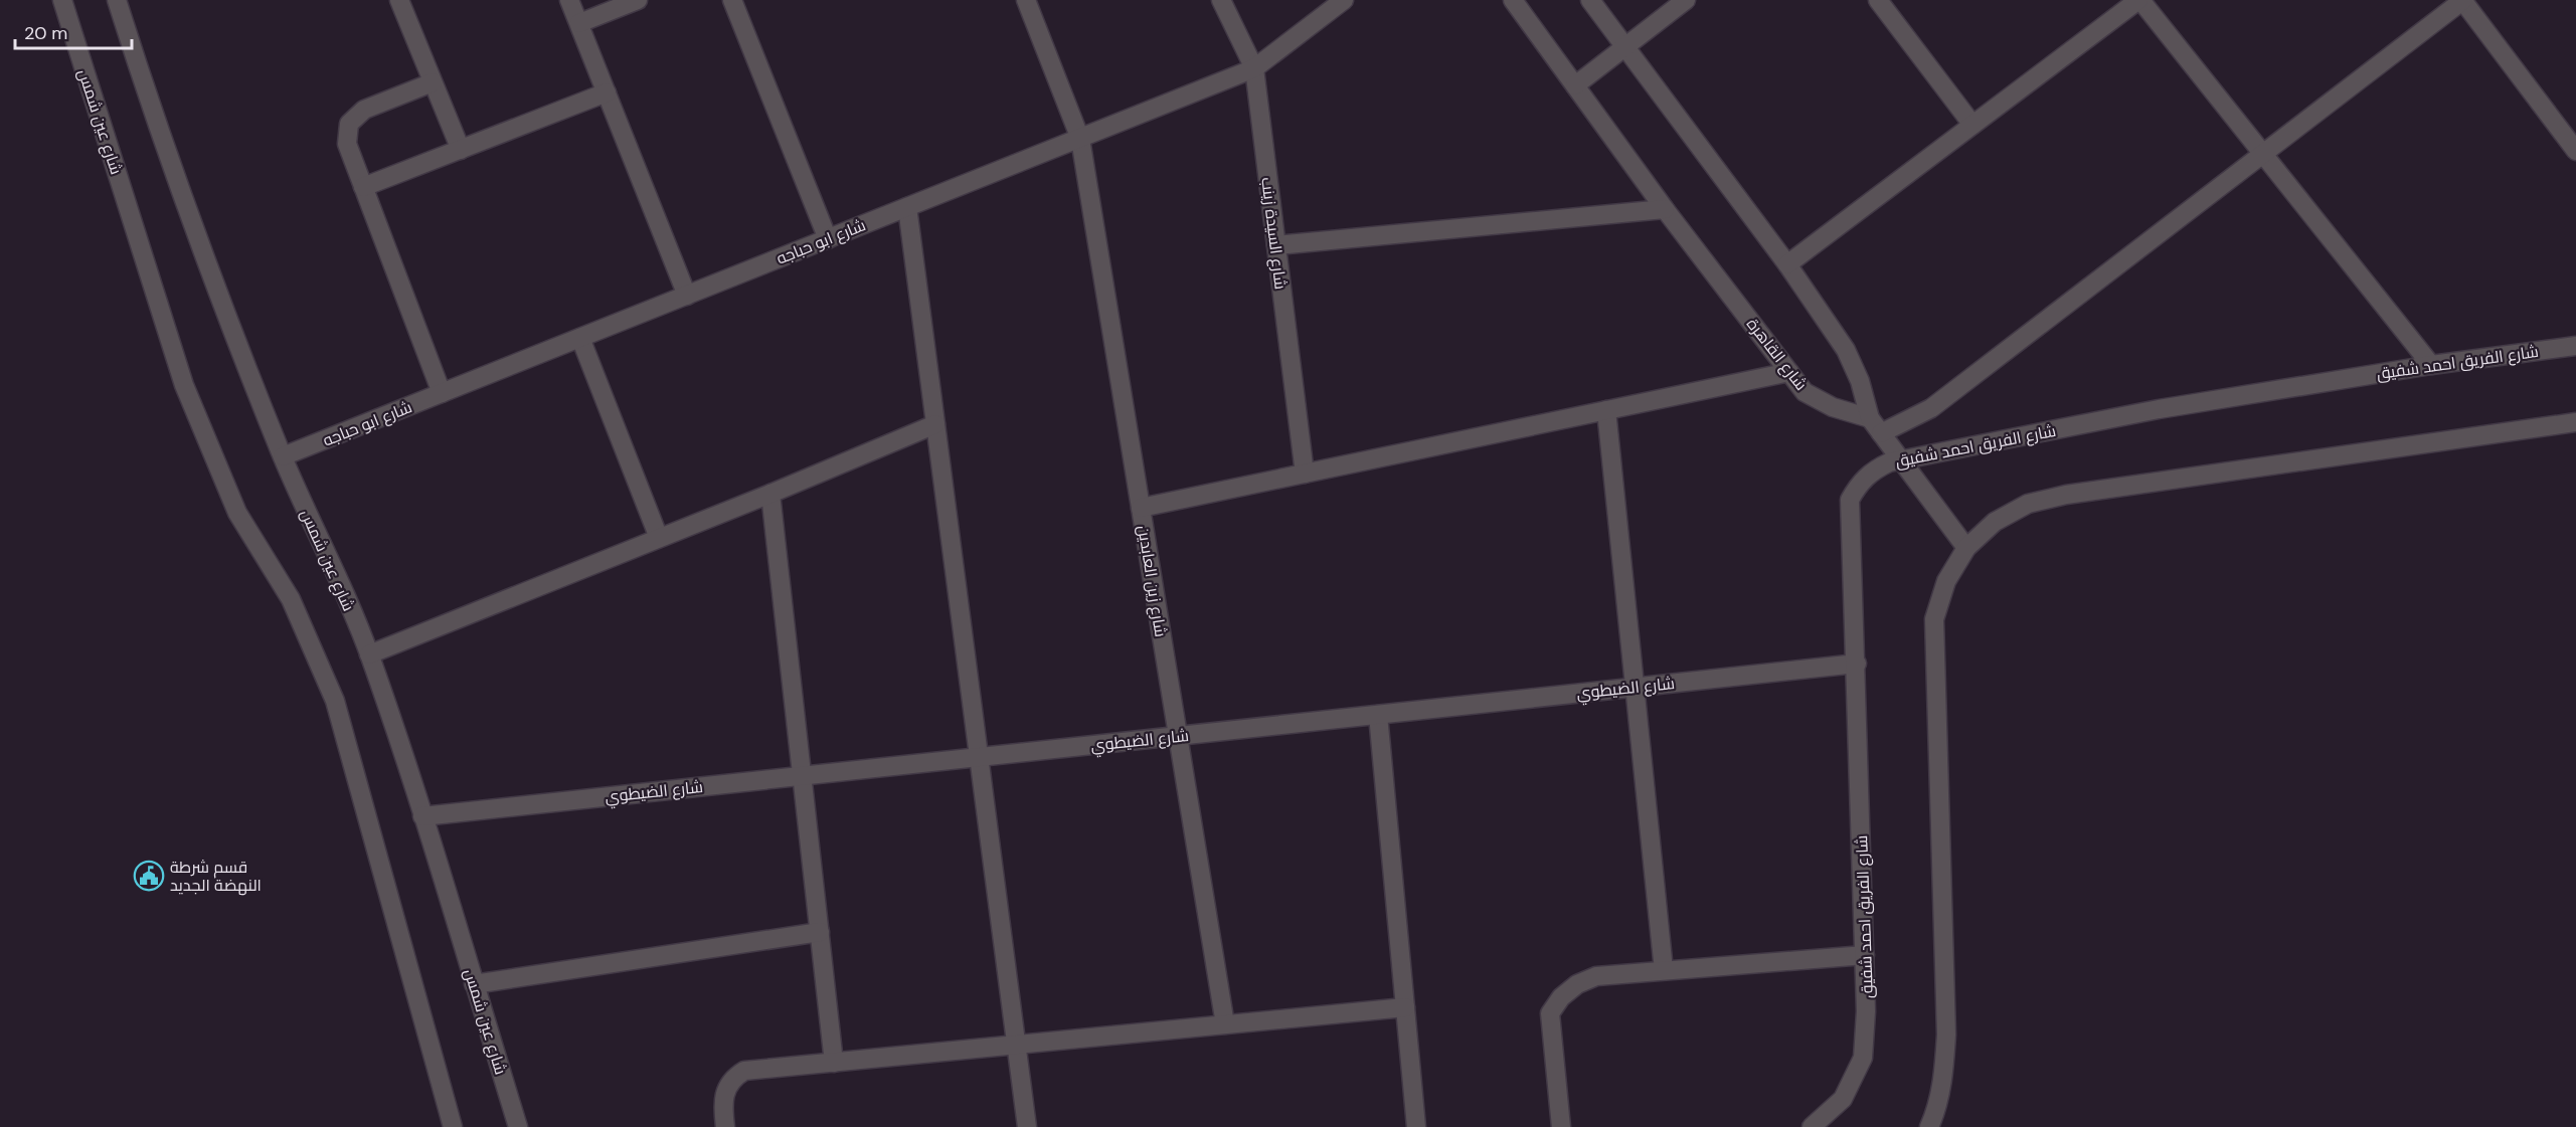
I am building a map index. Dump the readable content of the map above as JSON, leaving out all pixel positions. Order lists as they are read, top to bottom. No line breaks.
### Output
{"streets":{"street":["شارع عين شمس","شارع السيدة زينب","شارع ابو حباجه","شارع القاهرة","شارع الفريق احمد شفيق","شارع زين العابدين","شارع الضيطوي"]},"crossings":[["شارع عين شمس","شارع ابو حباجه"],["شارع عين شمس","شارع الضيطوي"],["شارع السيدة زينب","شارع ابو حباجه"],["شارع ابو حباجه","شارع زين العابدين"],["شارع الفريق احمد شفيق","شارع الضيطوي"],["شارع زين العابدين","شارع الضيطوي"]],"places":{"public building":["قسم شرطة النهضة الجديد"]},"scale_bar":"20 m"}
